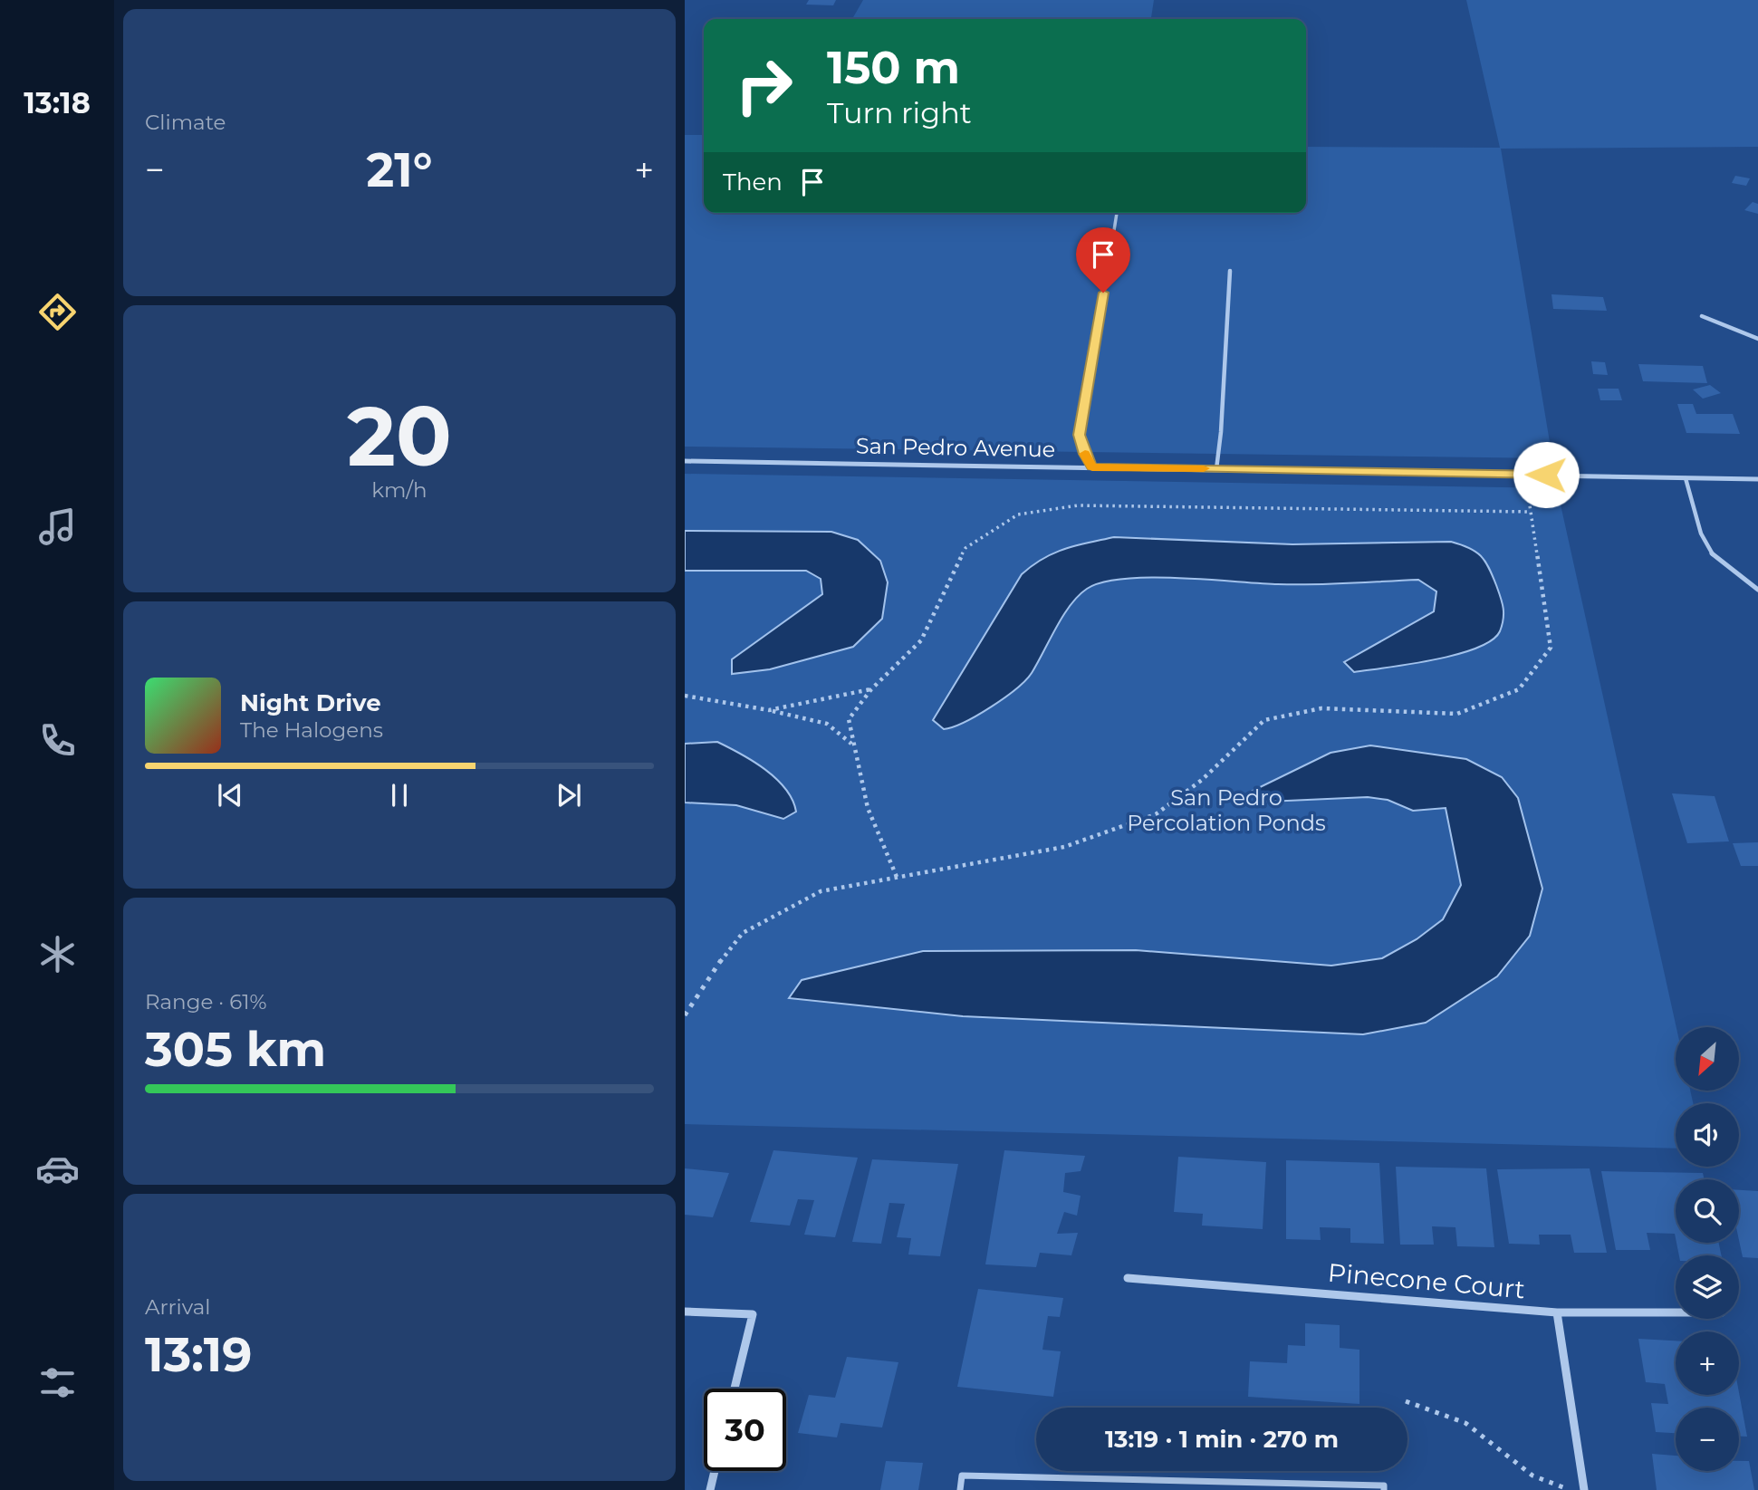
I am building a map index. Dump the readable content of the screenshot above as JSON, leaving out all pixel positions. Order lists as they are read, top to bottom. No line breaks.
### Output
{"streets":{"street":["San Pedro Avenue","Pinecone Court"]},"parks":["San Pedro Percolation Ponds"],"north":"bottom left","page":{"tabs":"13:18","tile":["Climate",["20","km/h"],["Range · 61%","305 km"],["Arrival","13:19"]],"turn":["150 m","Turn right"],"heat":["−","21°","+"],"then":"Then","song":["Night Drive","The Halogens"],"map_buttons":["+","−"],"limit":"30","trip":"13:19 · 1 min · 270 m"}}
